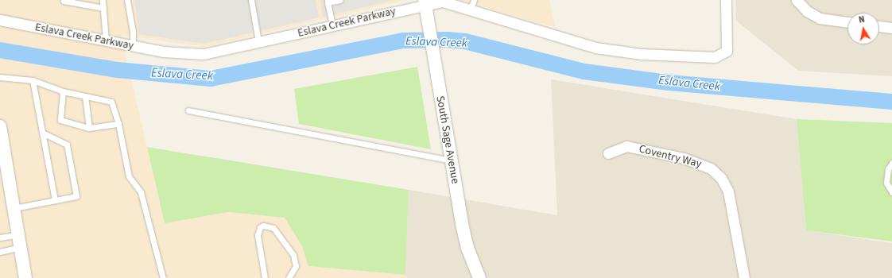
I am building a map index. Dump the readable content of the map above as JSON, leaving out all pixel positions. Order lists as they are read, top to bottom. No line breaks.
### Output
{"streets":{"street":["Eslava Creek Parkway","South Sage Avenue","Coventry Way"]},"crossings":[["Eslava Creek Parkway","South Sage Avenue"]],"water":["Eslava Creek"],"north":"top"}
